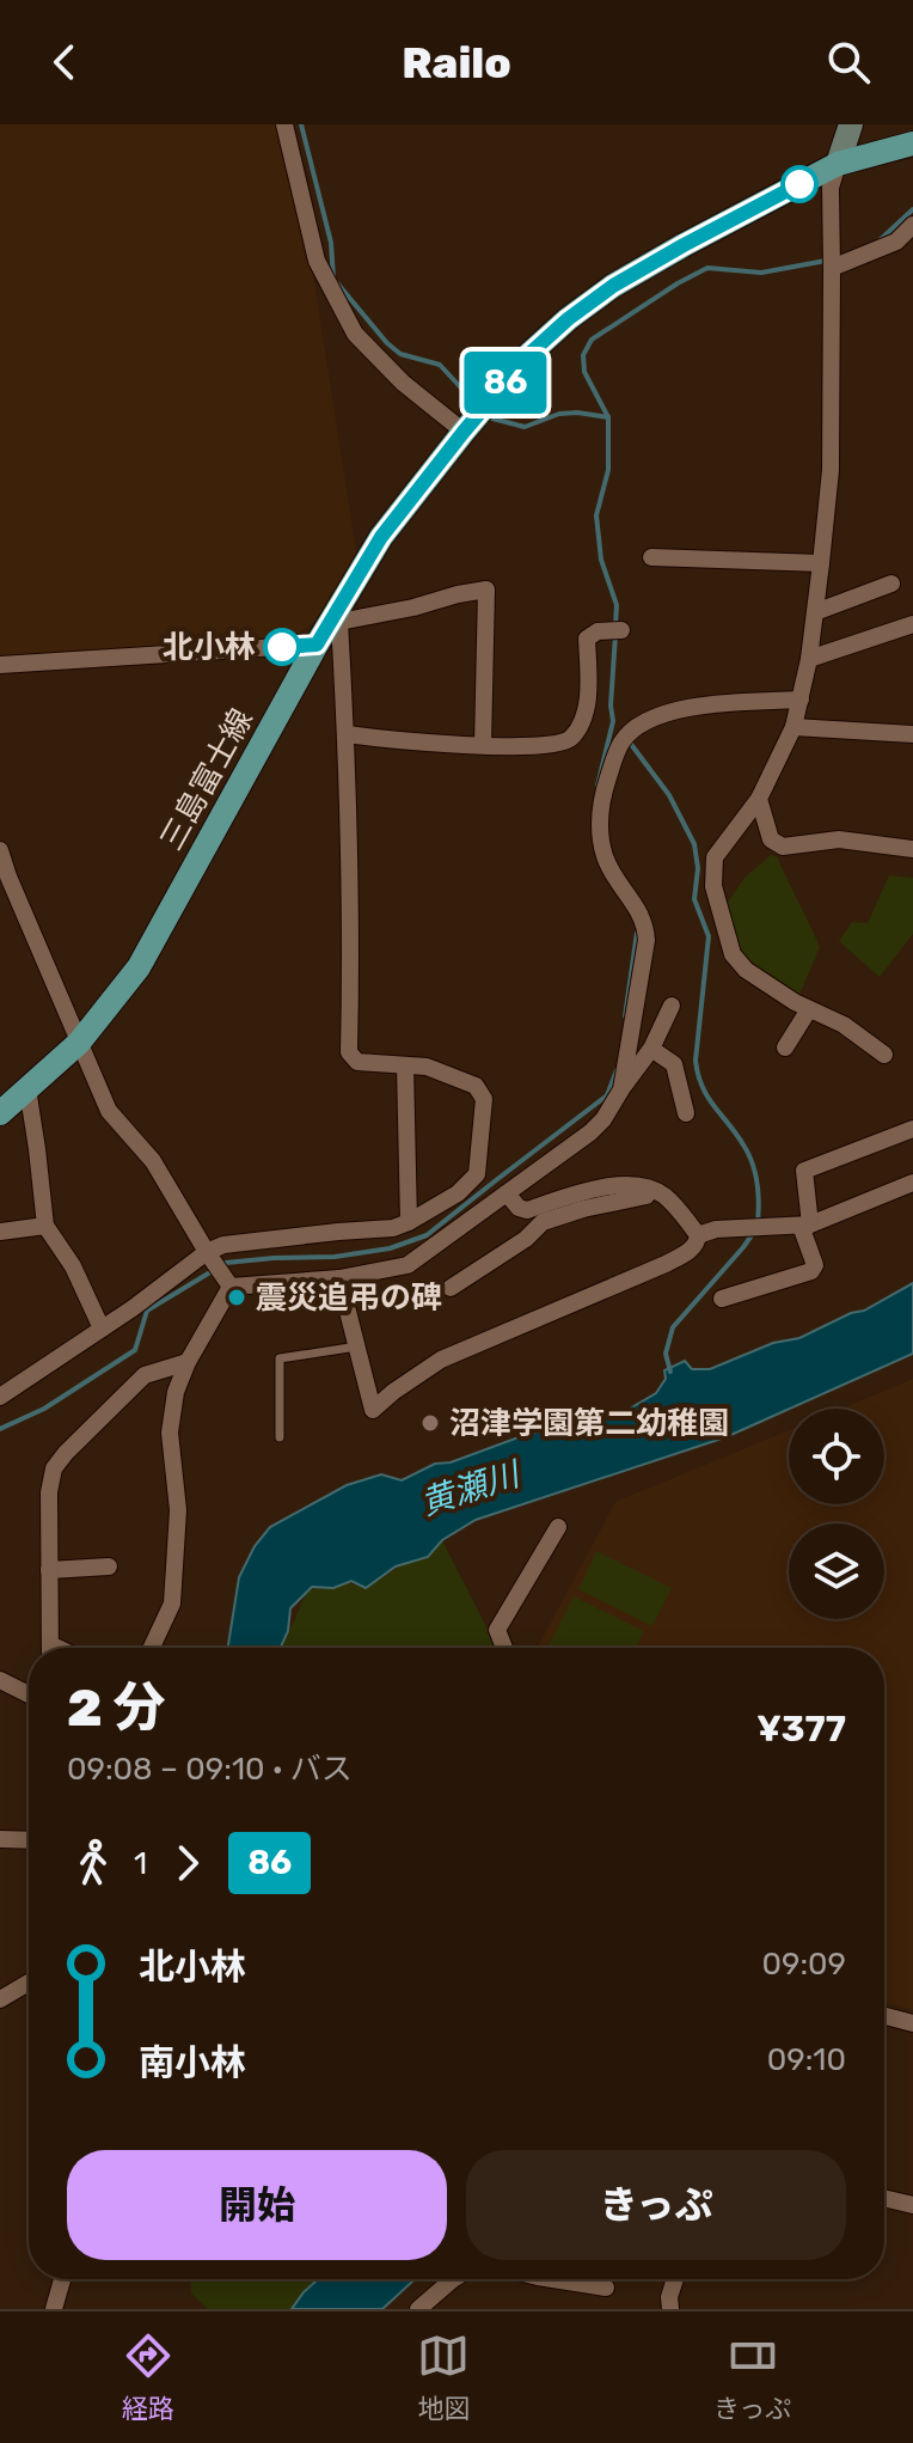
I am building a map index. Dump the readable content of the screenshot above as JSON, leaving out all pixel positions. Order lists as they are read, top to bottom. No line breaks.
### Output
{"streets":{"main road":["三島富士線"]},"water":["黄瀬川"],"places":["北小林","震災追弔の碑","沼津学園第二幼稚園"],"lines":["bus line 86"],"page":{"header":"Railo","on_map":"86","heading":["2 分","09:08 – 09:10 · バス","¥377"],"legs":["1","86"],"list":[{"name":"北小林","value":"09:09"},{"name":"南小林","value":"09:10"}],"buttons":["開始","きっぷ"],"tabs":["経路","地図","きっぷ"]}}
